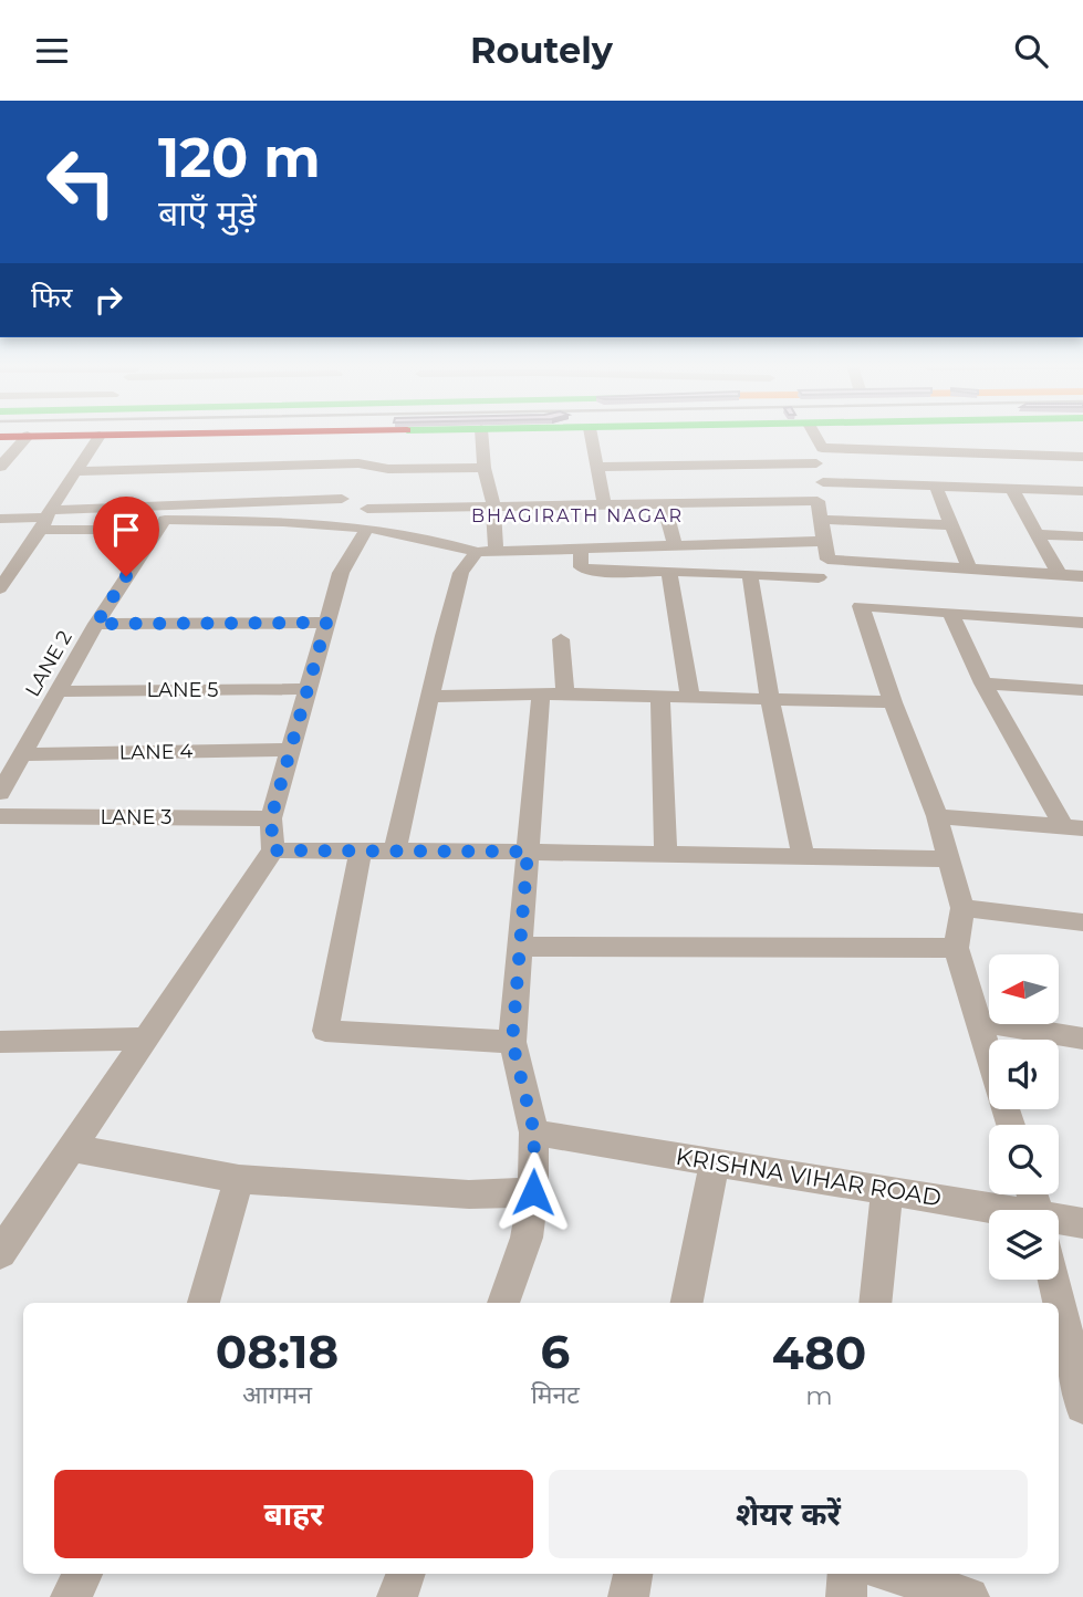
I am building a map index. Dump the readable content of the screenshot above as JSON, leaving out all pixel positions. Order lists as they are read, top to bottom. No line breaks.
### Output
{"streets":{"street":["LANE 2","LANE 5","LANE 4","LANE 3","KRISHNA VIHAR ROAD"]},"crossings":[["LANE 2","LANE 5"],["LANE 2","LANE 4"]],"districts":["BHAGIRATH NAGAR"],"north":"left","page":{"header":"Routely","turn":["120 m","बाएँ मुड़ें"],"then":"फिर","eta":["08:18","आगमन","6","मिनट","480","m"],"buttons":["बाहर","शेयर करें"]}}
